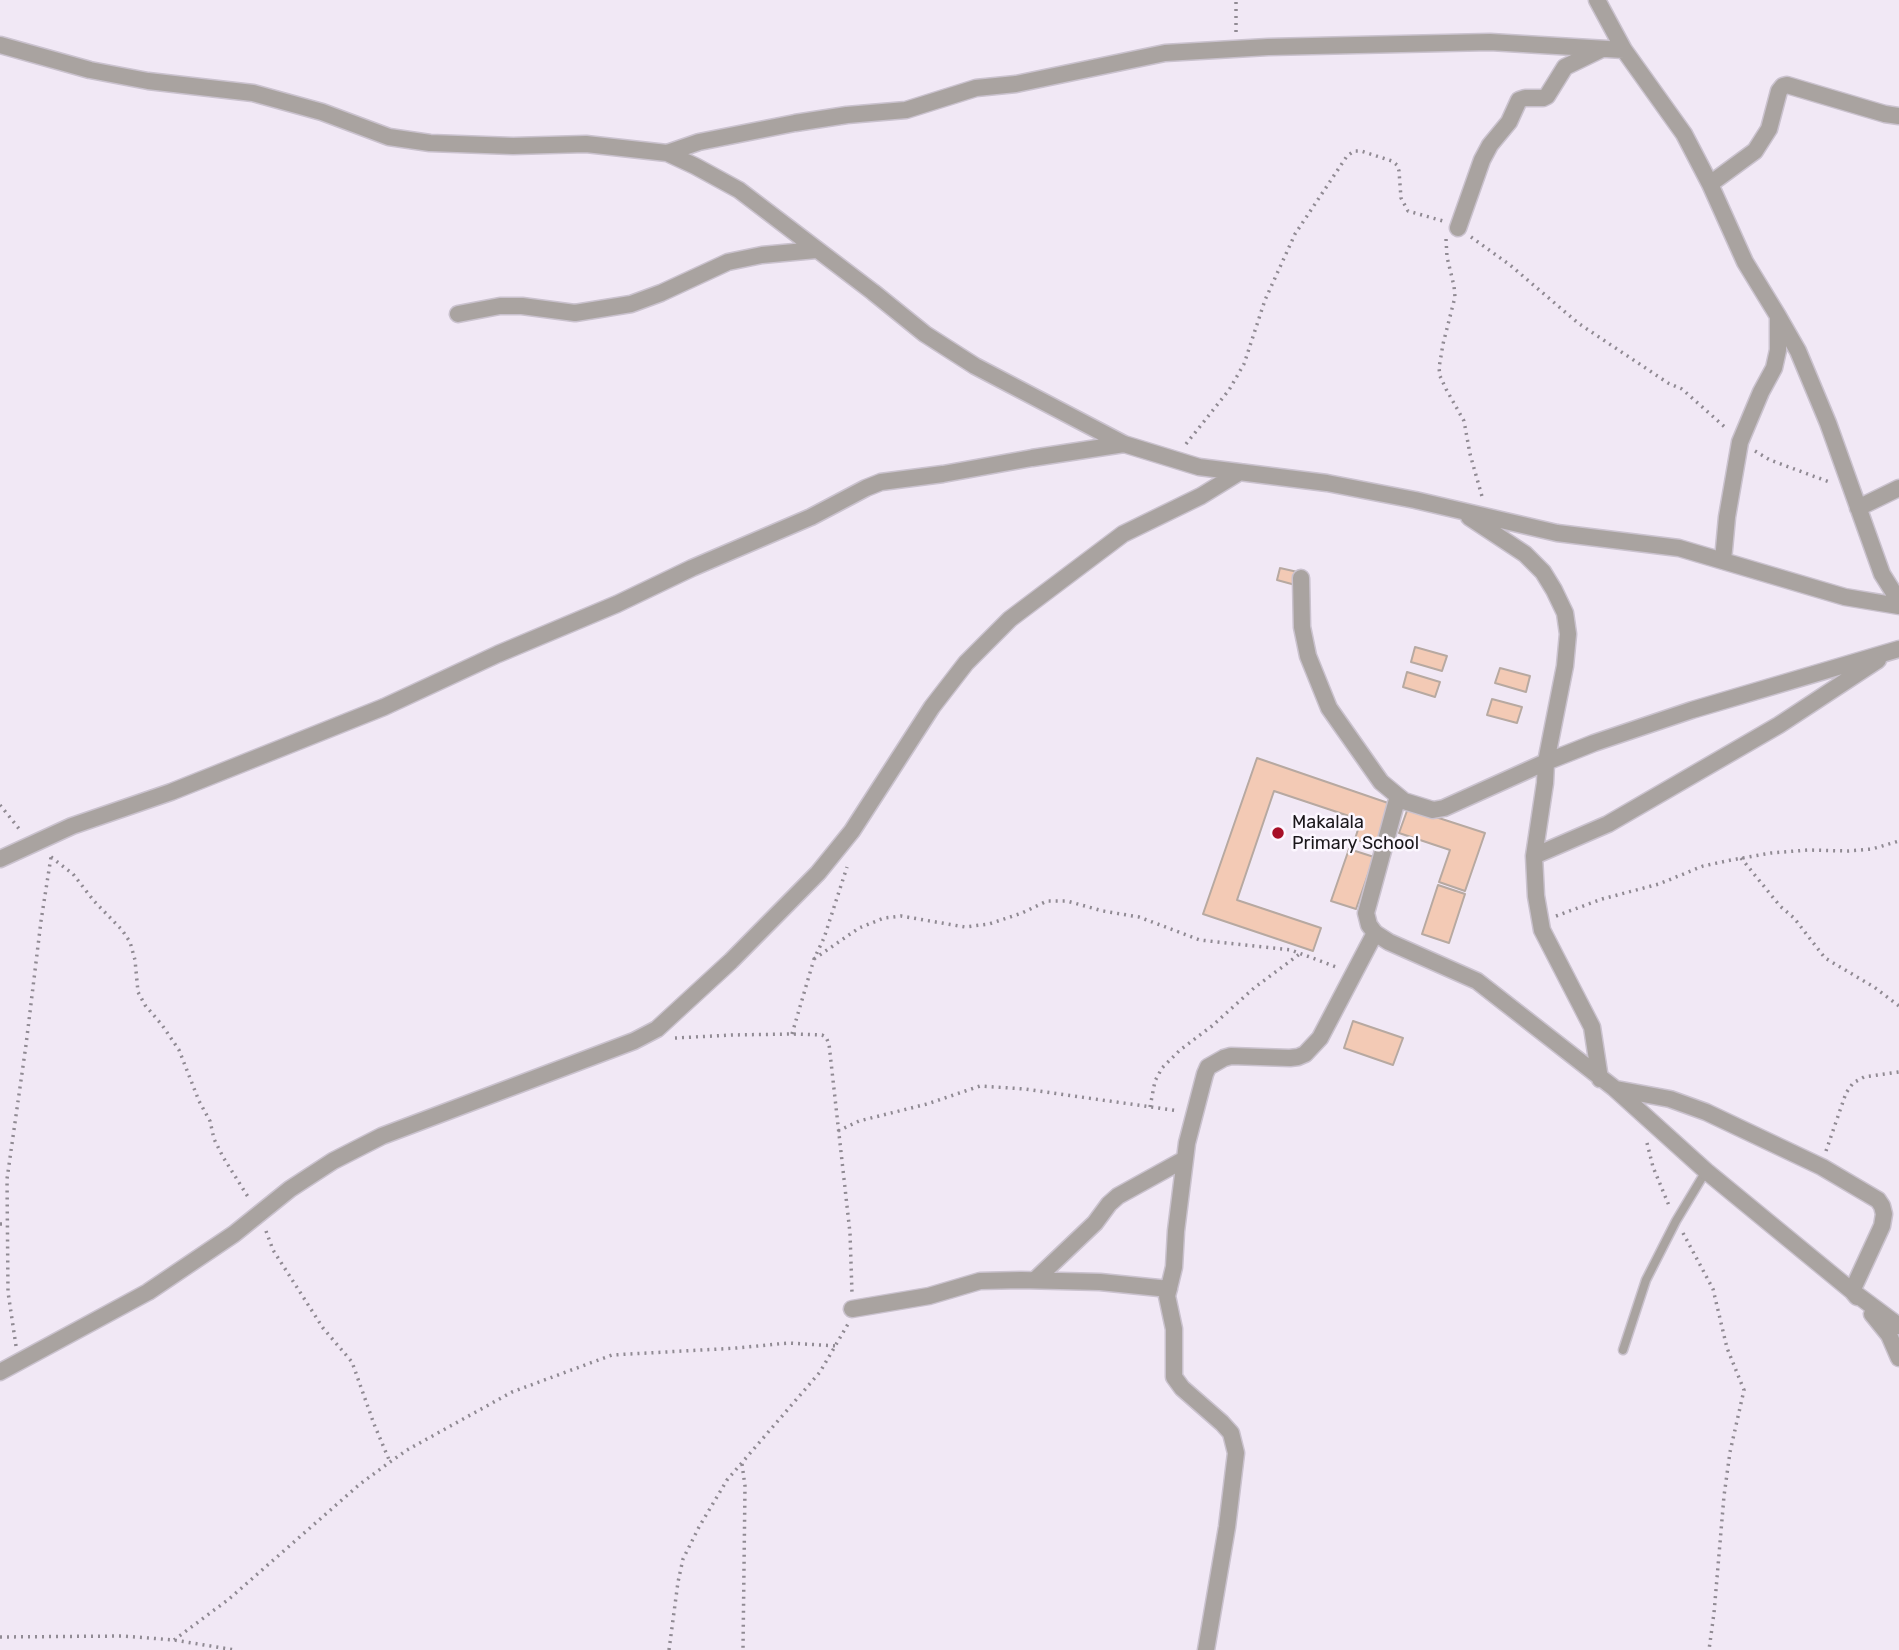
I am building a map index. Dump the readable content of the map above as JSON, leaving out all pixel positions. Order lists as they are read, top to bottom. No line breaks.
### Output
{"places":["Makalala Primary School"]}
